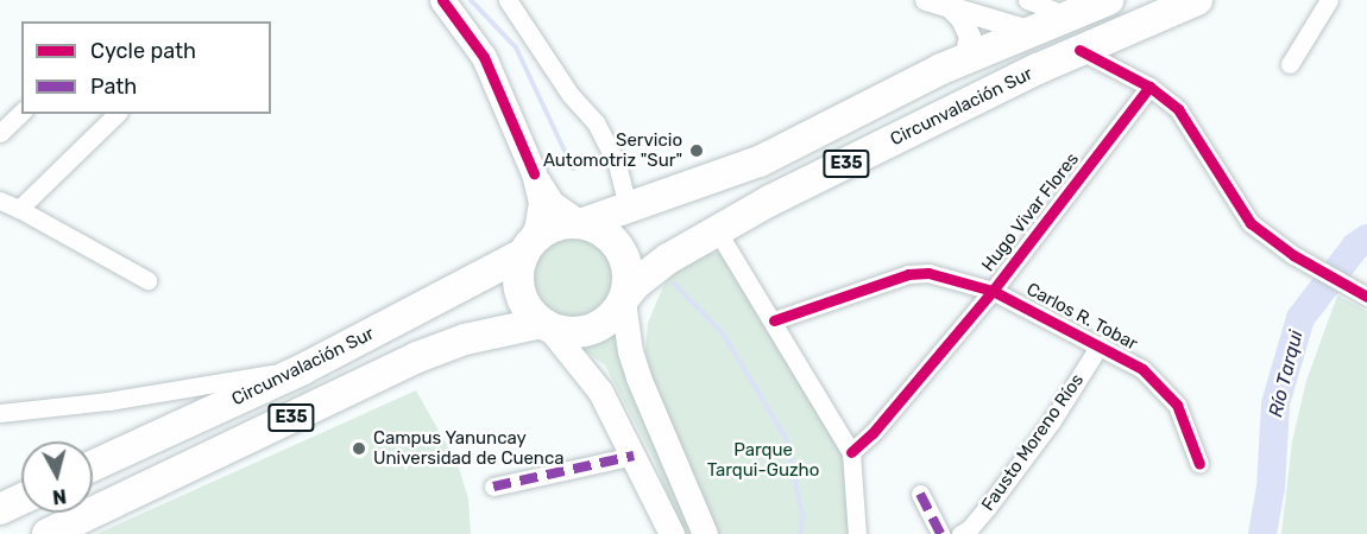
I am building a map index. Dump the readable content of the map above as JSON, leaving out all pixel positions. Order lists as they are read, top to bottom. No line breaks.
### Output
{"streets":{"highway":["Circunvalación Sur","E35"],"street":["Hugo Vivar Flores","Carlos R. Tobar","Fausto Moreno Ríos"]},"crossings":[["Hugo Vivar Flores","Carlos R. Tobar"],["Carlos R. Tobar","Fausto Moreno Ríos"]],"water":["Río Tarqui"],"parks":["Parque Tarqui-Guzho"],"places":["Servicio Automotriz \"Sur\"","Campus Yanuncay Universidad de Cuenca"],"legend":["Cycle path","Path"],"north":"bottom"}
